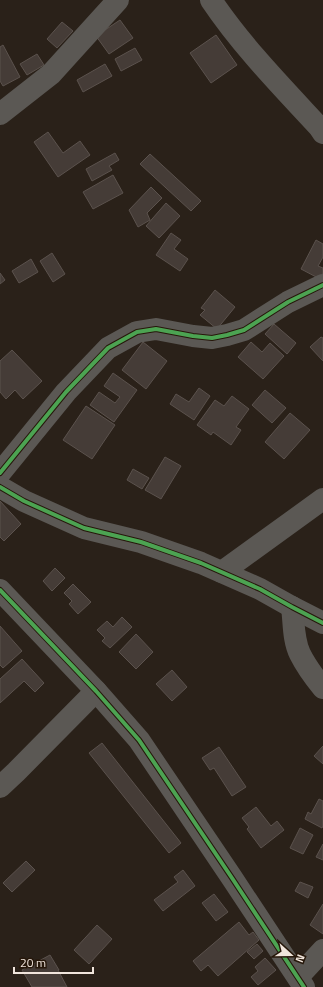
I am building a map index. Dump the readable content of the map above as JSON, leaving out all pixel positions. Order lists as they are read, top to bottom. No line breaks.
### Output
{"scale_bar":"20 m","north":"right"}
